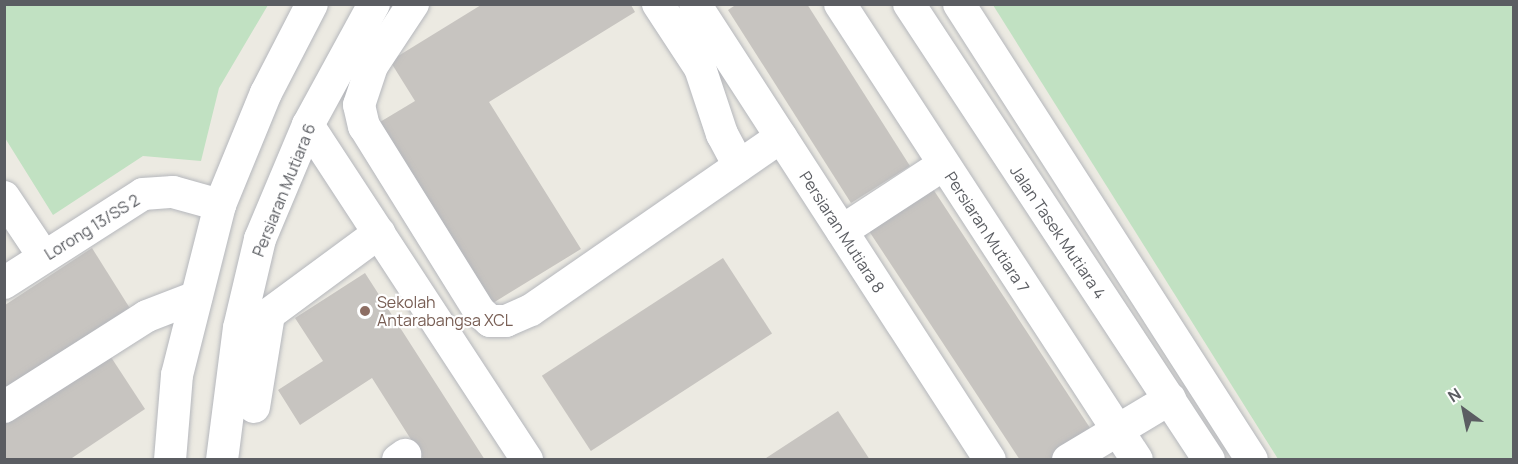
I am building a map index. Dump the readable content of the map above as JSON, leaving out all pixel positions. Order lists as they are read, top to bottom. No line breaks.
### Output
{"streets":{"street":["Persiaran Mutiara 6","Lorong 13/SS 2","Persiaran Mutiara 8","Persiaran Mutiara 7","Jalan Tasek Mutiara 4"]},"places":["Sekolah Antarabangsa XCL"],"north":"top left"}
